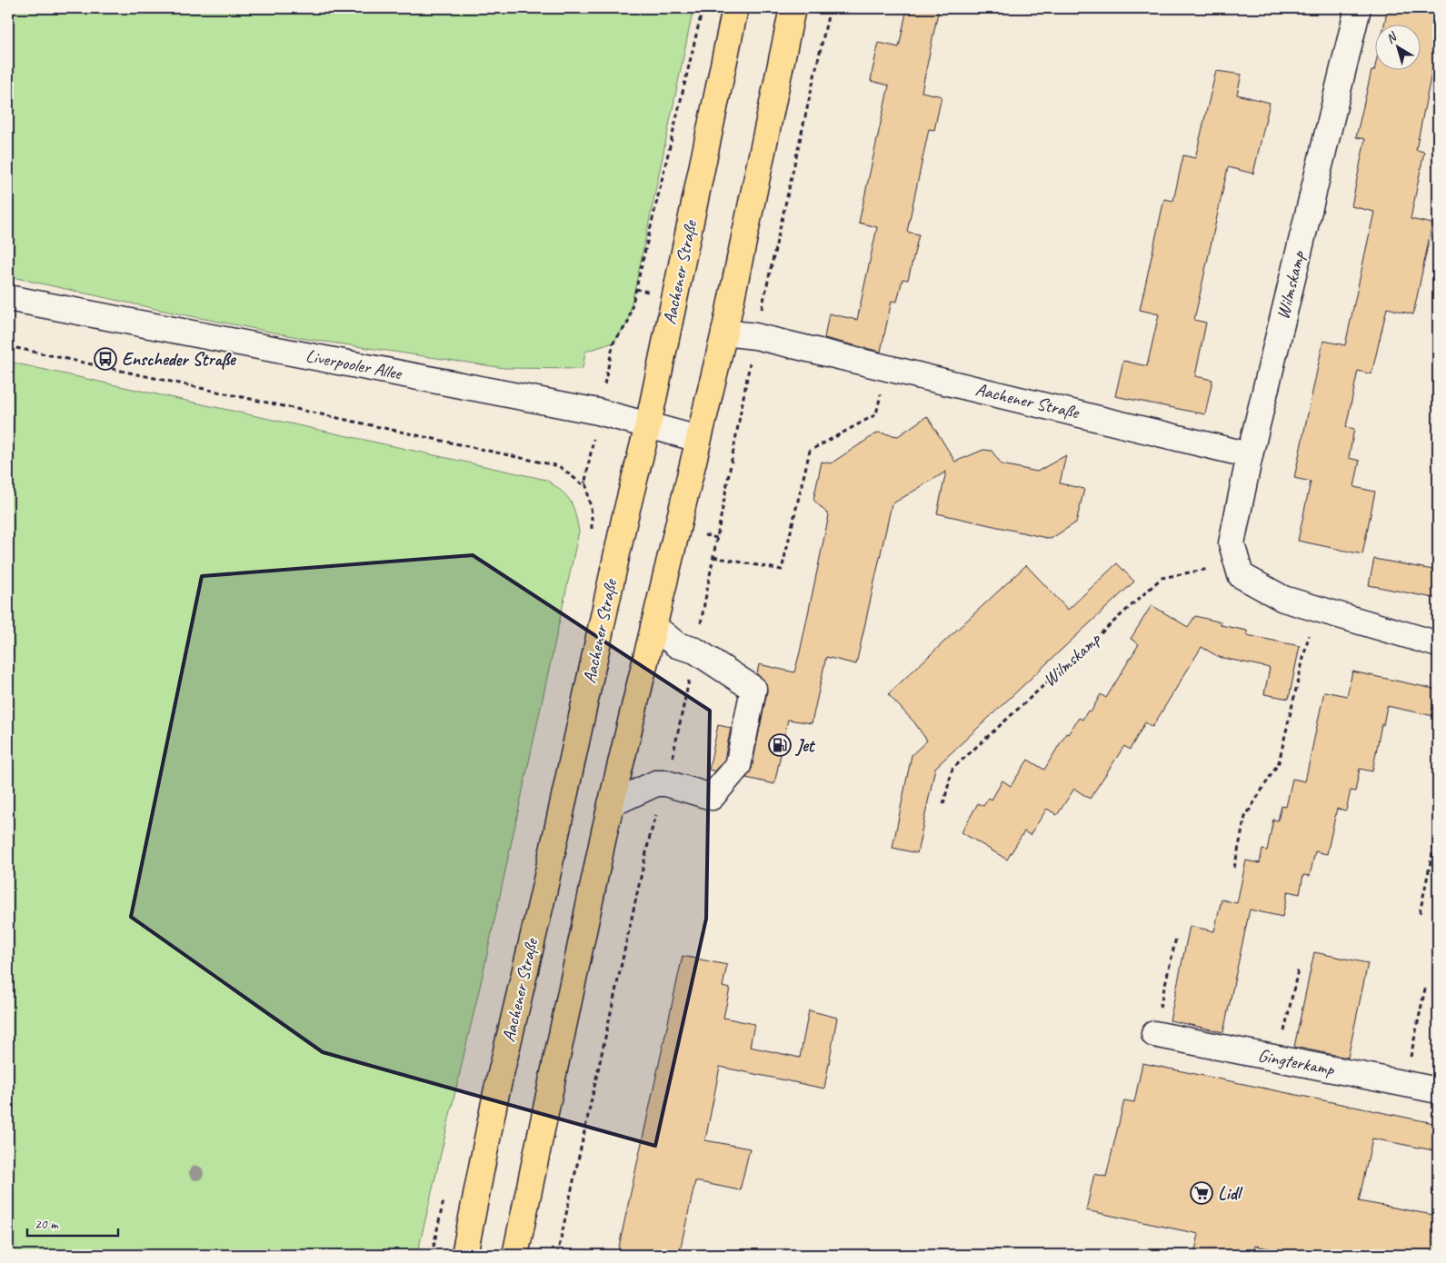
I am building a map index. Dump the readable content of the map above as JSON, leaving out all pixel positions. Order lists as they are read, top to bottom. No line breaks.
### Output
{"streets":{"main road":["Aachener Straße"],"street":["Wilmskamp","Liverpooler Allee","Gingterkamp"]},"crossings":[["Aachener Straße","Wilmskamp"],["Aachener Straße","Liverpooler Allee"]],"places":{"bus stop":["Enscheder Straße"],"fuel station":["Jet"],"supermarket":["Lidl"]},"scale_bar":"20 m","north":"top left"}
